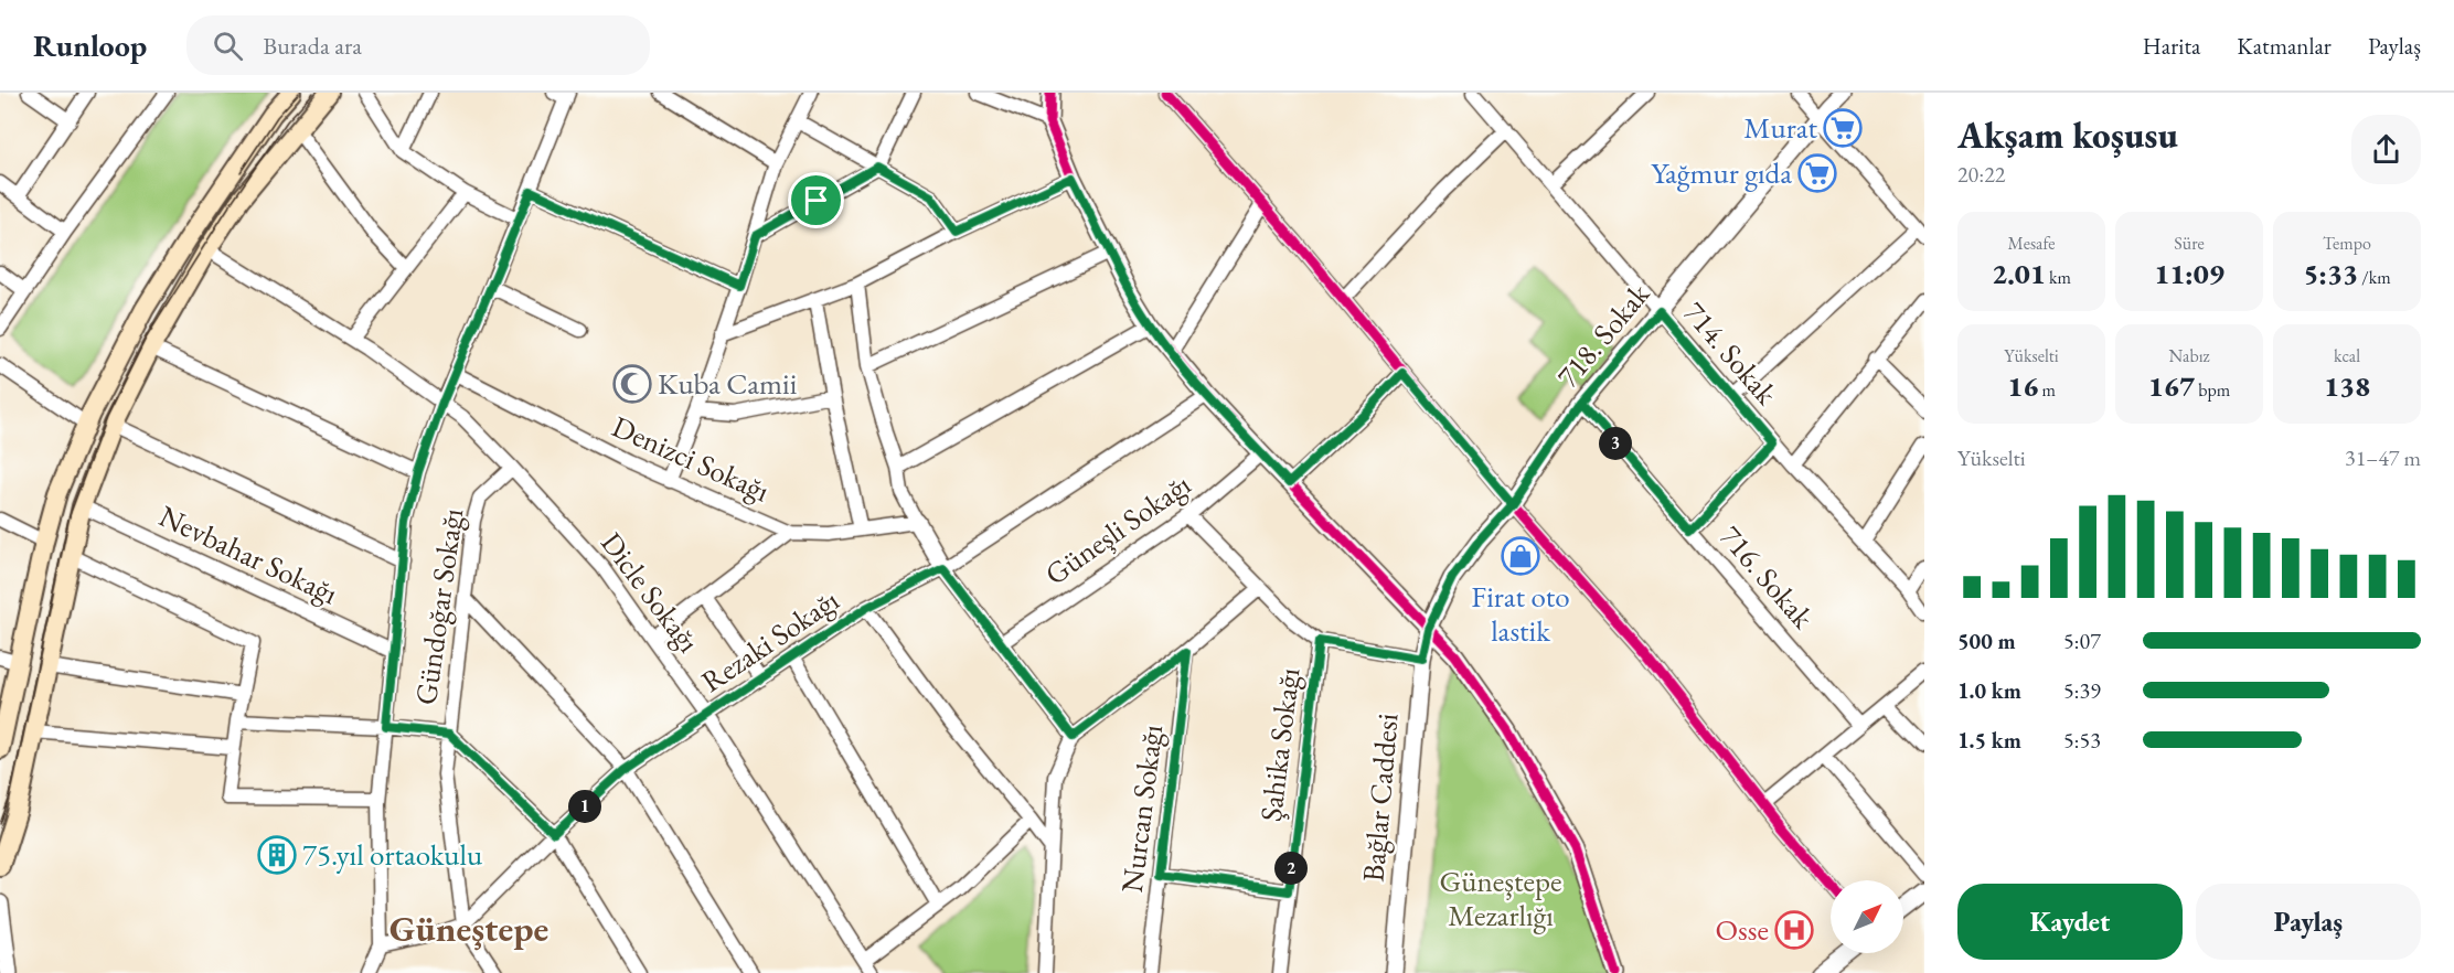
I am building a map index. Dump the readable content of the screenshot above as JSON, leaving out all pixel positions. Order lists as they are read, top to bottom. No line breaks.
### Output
{"streets":{"street":["718. Sokak","714. Sokak","Denizci Sokağı","Güneşli Sokağı","Nevbahar Sokağı","716. Sokak","Dicle Sokağı","Gündoğar Sokağı","Rezaki Sokağı","Şahika Sokağı","Bağlar Caddesi","Nurcan Sokağı"]},"crossings":[["718. Sokak","714. Sokak"],["718. Sokak","716. Sokak"],["718. Sokak","Bağlar Caddesi"],["Dicle Sokağı","Gündoğar Sokağı"],["Dicle Sokağı","Rezaki Sokağı"],["Gündoğar Sokağı","Rezaki Sokağı"]],"districts":["Güneştepe"],"parks":["Güneştepe Mezarlığı"],"places":{"supermarket":["Murat","Yağmur gıda"],"mosque":["Kuba Camii"],"shop":["Firat oto lastik"],"building":["75.yıl ortaokulu"],"hospital":["Osse"]},"north":"top right","page":{"header":"Runloop","search":"Burada ara","nav":["Harita","Katmanlar","Paylaş"],"heading":["Akşam koşusu","20:22"],"stats":[["Mesafe","2.01 km"],["Süre","11:09"],["Tempo","5:33 /km"],["Yükselti","16 m"],["Nabız","167 bpm"],["kcal","138"]],"pins":["3","1","2"],"chart":["Yükselti","31–47 m"],"list":[{"name":"500 m","note":"5:07"},{"name":"1.0 km","note":"5:39"},{"name":"1.5 km","note":"5:53"}],"buttons":["Kaydet","Paylaş"]}}
